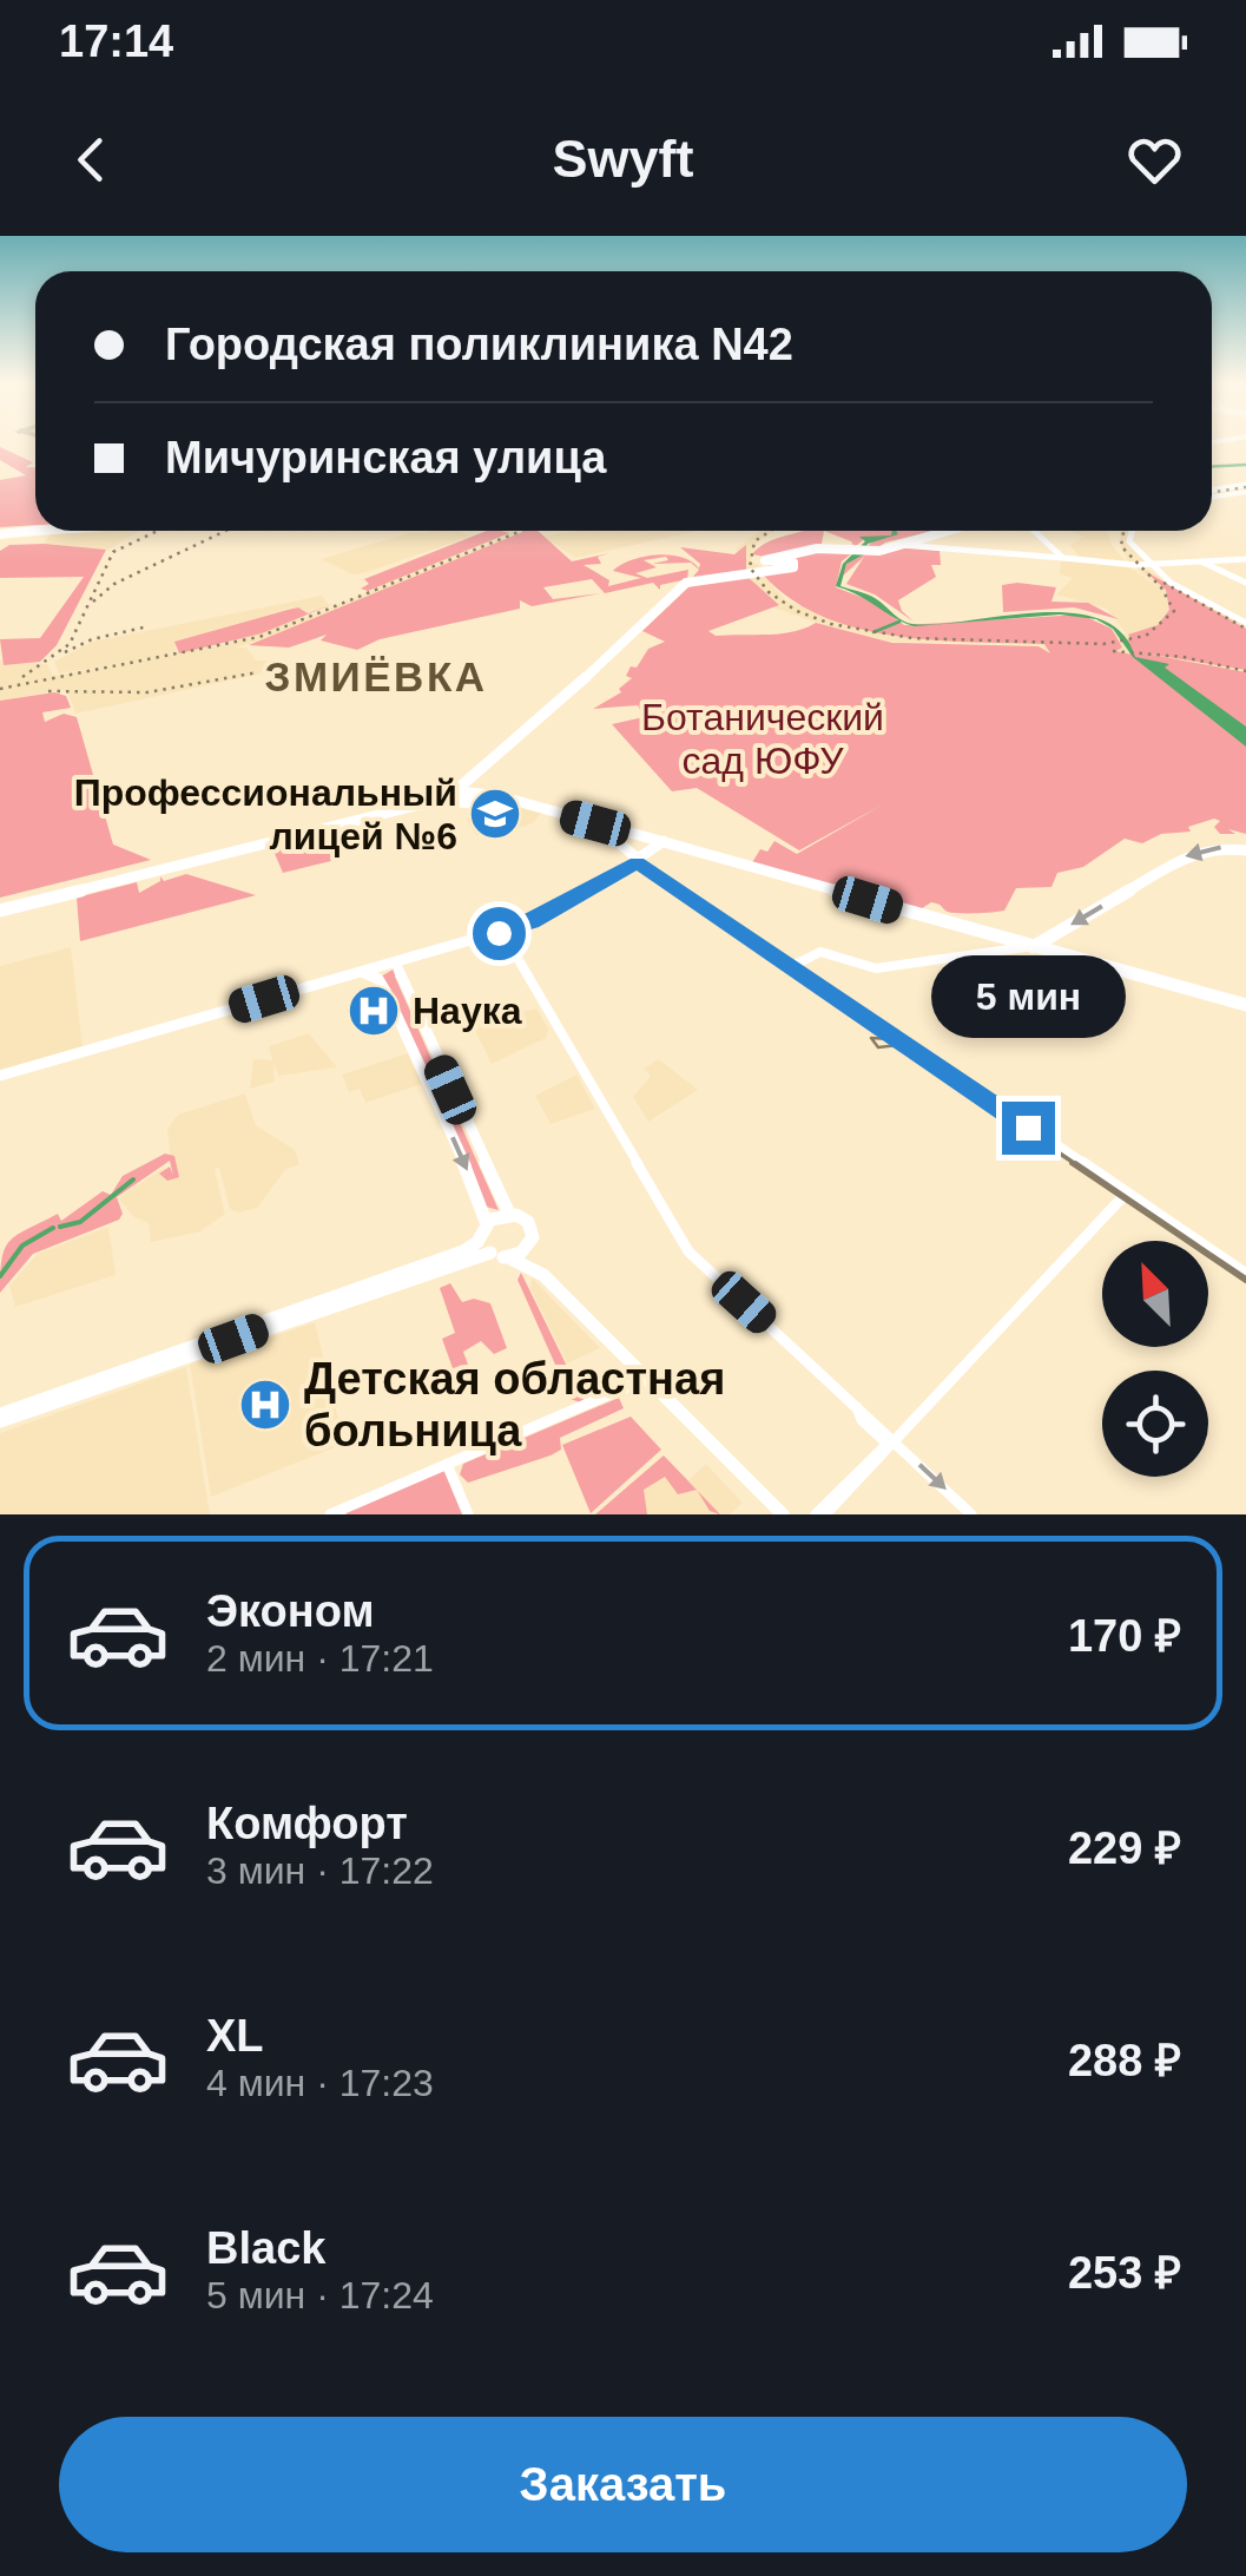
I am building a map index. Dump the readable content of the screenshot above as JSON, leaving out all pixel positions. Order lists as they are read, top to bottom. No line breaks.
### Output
{"districts":["ЗМИЁВКА"],"parks":["Ботанический сад ЮФУ"],"places":{"school or university":["Профессиональный лицей №6"],"hospital":["Наука","Детская областная больница"]},"north":"top left","page":{"status":"17:14","header":"Swyft","banner":["Городская поликлиника N42","Мичуринская улица"],"bubble":"5 мин","list":[{"name":"Эконом","note":"2 мин · 17:21","value":"170 ₽"},{"name":"Комфорт","note":"3 мин · 17:22","value":"229 ₽"},{"name":"XL","note":"4 мин · 17:23","value":"288 ₽"},{"name":"Black","note":"5 мин · 17:24","value":"253 ₽"}],"buttons":"Заказать"}}
